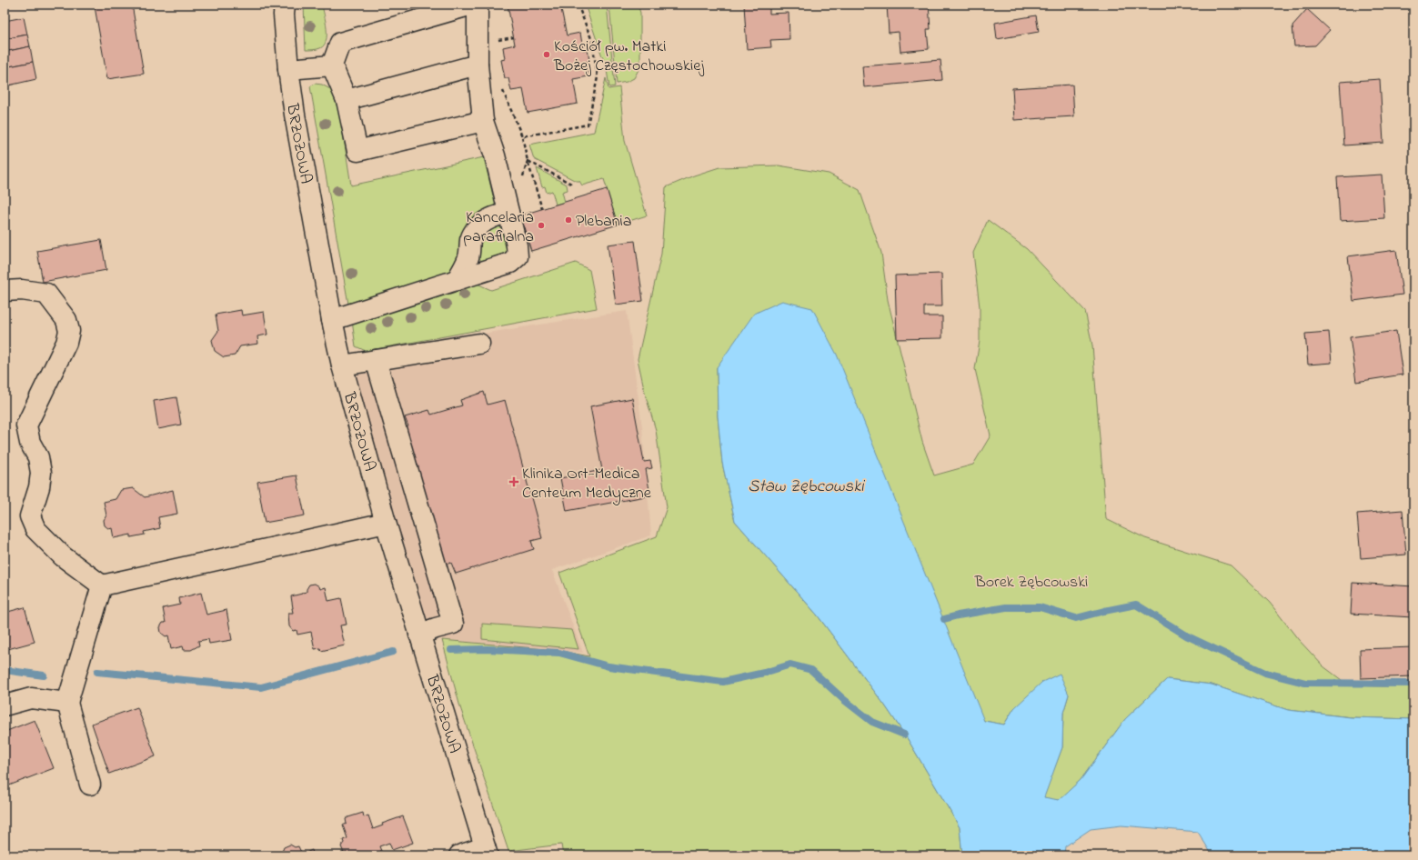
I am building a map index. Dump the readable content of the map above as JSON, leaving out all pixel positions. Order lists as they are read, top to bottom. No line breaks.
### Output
{"streets":{"street":["BRZOZOWA"]},"water":["Staw Zębcowski"],"parks":["Borek Zębcowski"],"places":{"other":["Kościół pw. Matki Bożej Częstochowskiej","Plebania","Kancelaria parafialna"],"health":["Klinika Ort-Medica Centeum Medyczne"]}}
